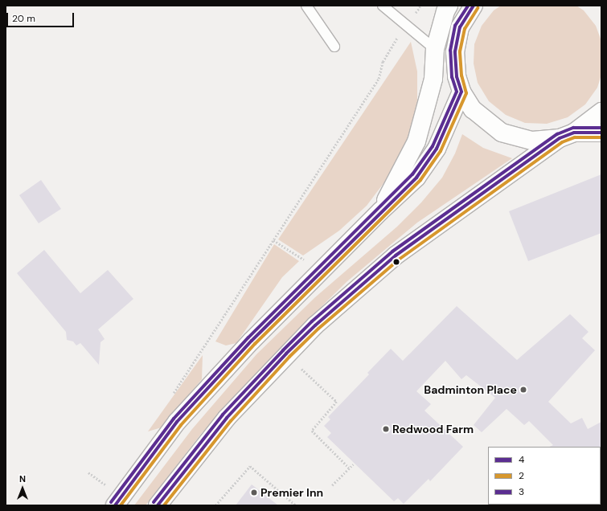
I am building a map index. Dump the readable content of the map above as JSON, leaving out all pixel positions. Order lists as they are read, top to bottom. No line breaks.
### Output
{"places":["Badminton Place","Redwood Farm","Premier Inn"],"lines":["transit line 4","transit line 3","transit line 2"],"legend":["4","2","3"],"scale_bar":"20 m","north":"top"}
